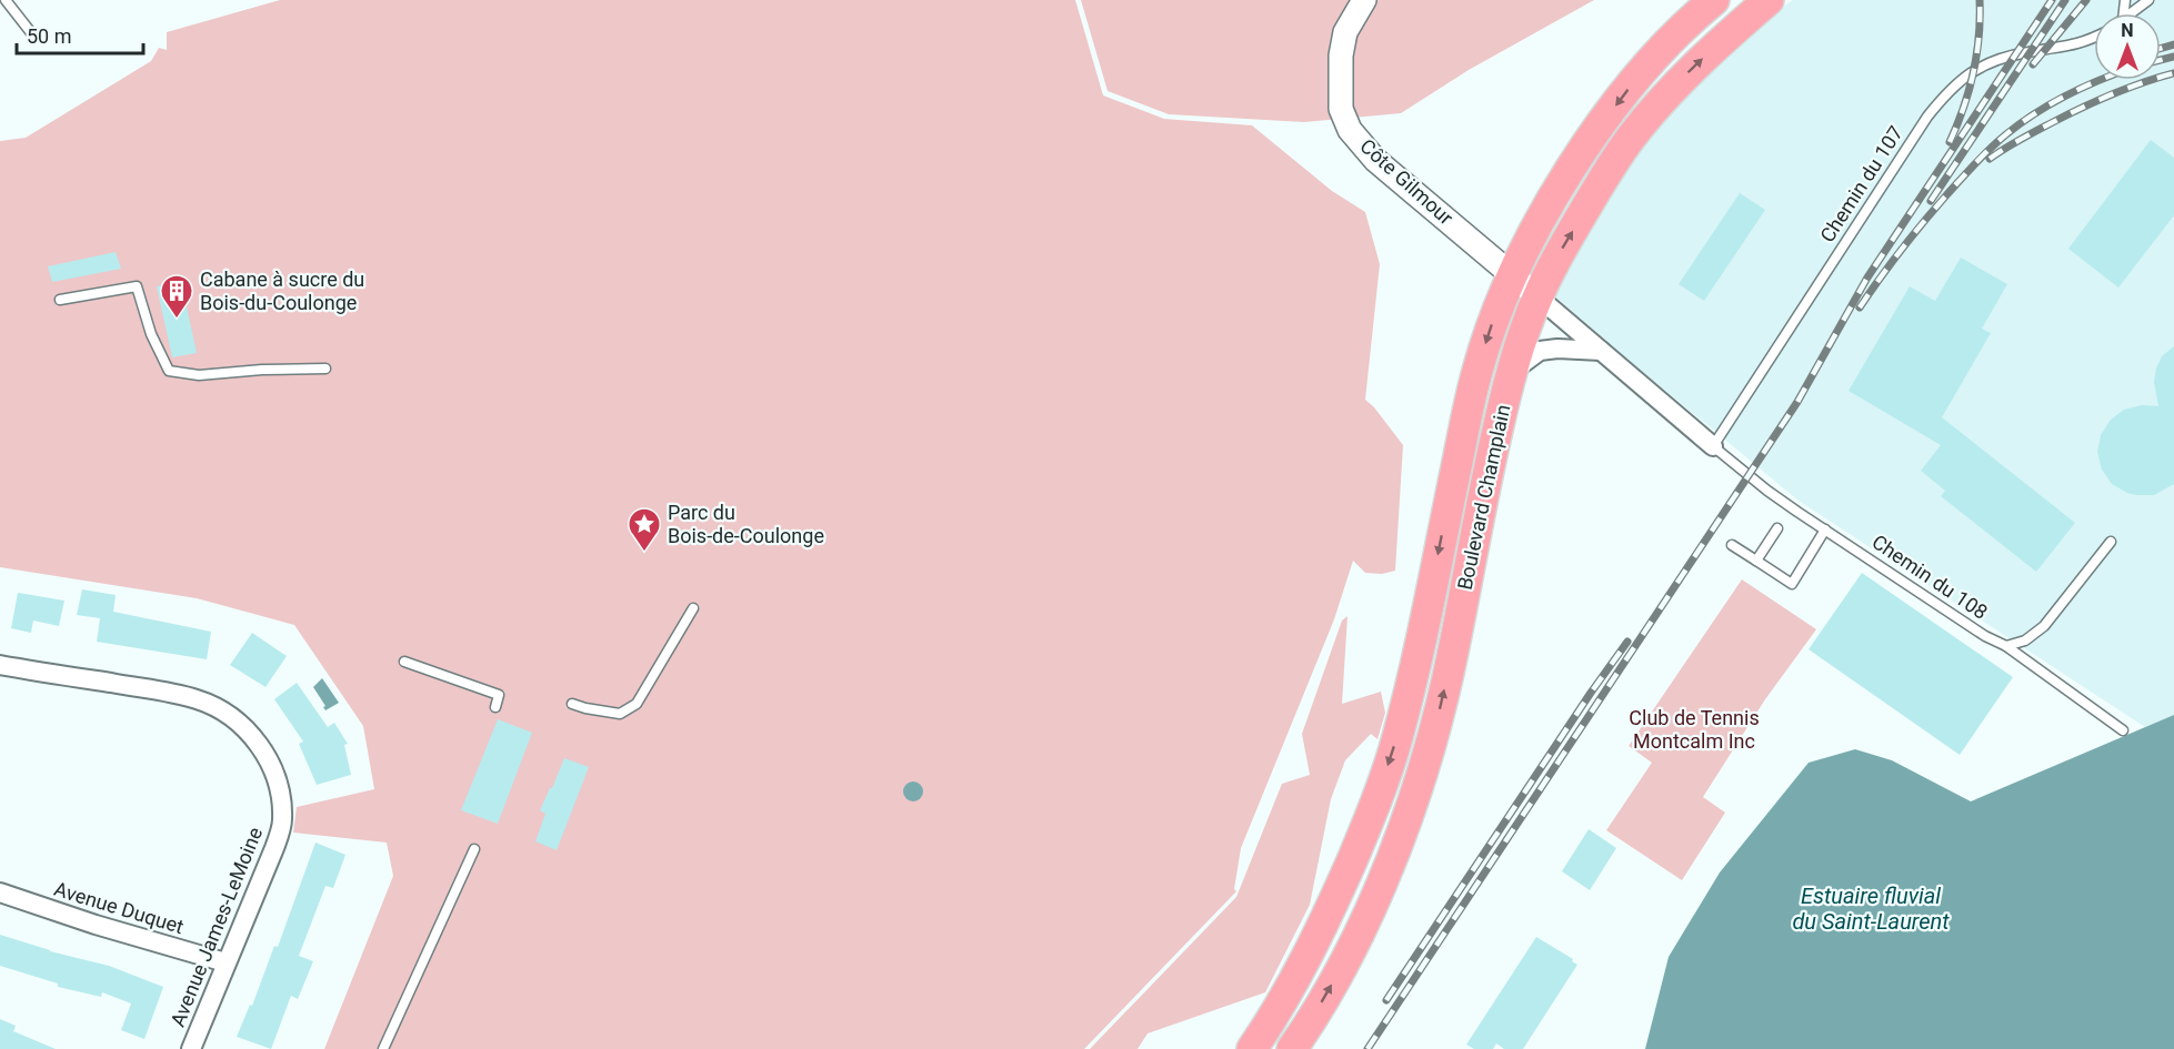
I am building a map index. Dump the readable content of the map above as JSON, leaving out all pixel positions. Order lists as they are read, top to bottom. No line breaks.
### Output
{"streets":{"main road":["Boulevard Champlain"],"street":["Côte Gilmour","Avenue Duquet","Avenue James-LeMoine"],"lane":["Chemin du 107","Chemin du 108"]},"crossings":[["Côte Gilmour","Boulevard Champlain"],["Chemin du 107","Chemin du 108"],["Avenue Duquet","Avenue James-LeMoine"]],"water":["Estuaire fluvial du Saint-Laurent"],"parks":["Club de Tennis Montcalm Inc"],"places":{"building":["Cabane à sucre du Bois-du-Coulonge"],"place":["Parc du Bois-de-Coulonge"]},"scale_bar":"50 m","north":"top"}
